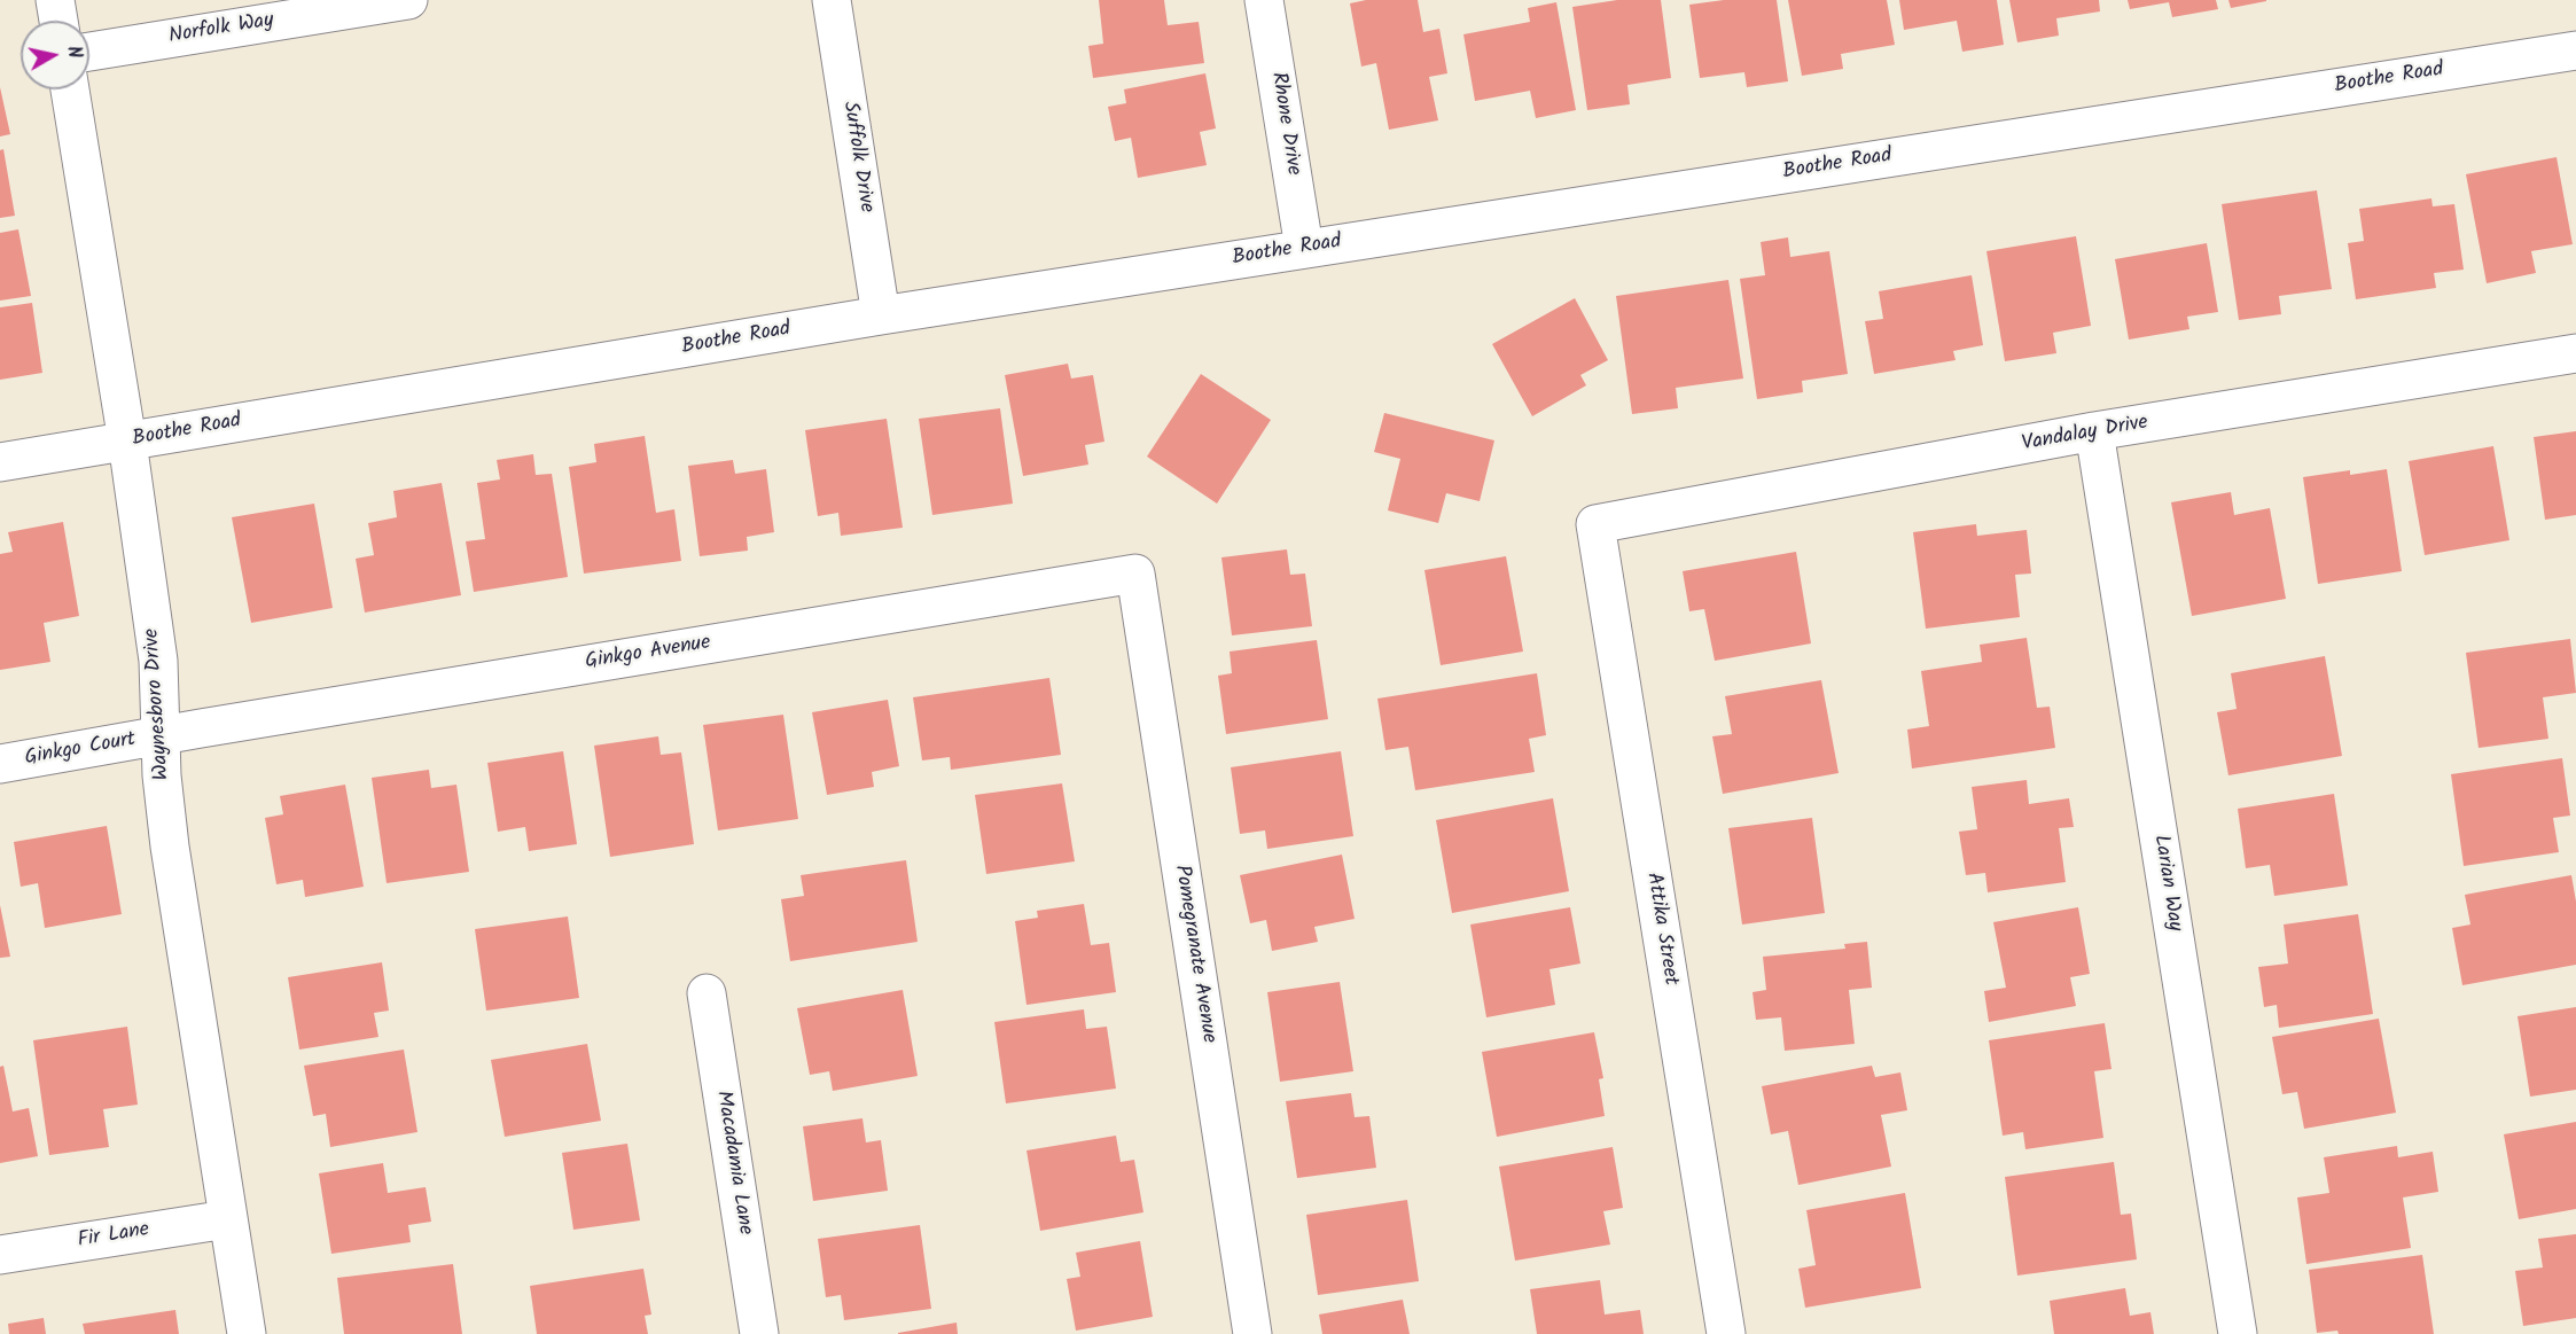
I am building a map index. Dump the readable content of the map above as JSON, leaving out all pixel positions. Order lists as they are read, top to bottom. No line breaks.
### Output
{"streets":{"street":["Norfolk Way","Boothe Road","Rhone Drive","Suffolk Drive","Vandalay Drive","Ginkgo Avenue","Waynesboro Drive","Ginkgo Court","Larian Way","Attika Street","Pomegranate Avenue","Macadamia Lane","Fir Lane"]},"crossings":[["Boothe Road","Rhone Drive"],["Boothe Road","Suffolk Drive"],["Boothe Road","Waynesboro Drive"],["Vandalay Drive","Larian Way"],["Vandalay Drive","Attika Street"],["Ginkgo Avenue","Waynesboro Drive"],["Ginkgo Avenue","Ginkgo Court"],["Ginkgo Avenue","Pomegranate Avenue"],["Waynesboro Drive","Ginkgo Court"],["Waynesboro Drive","Fir Lane"]],"north":"right"}
